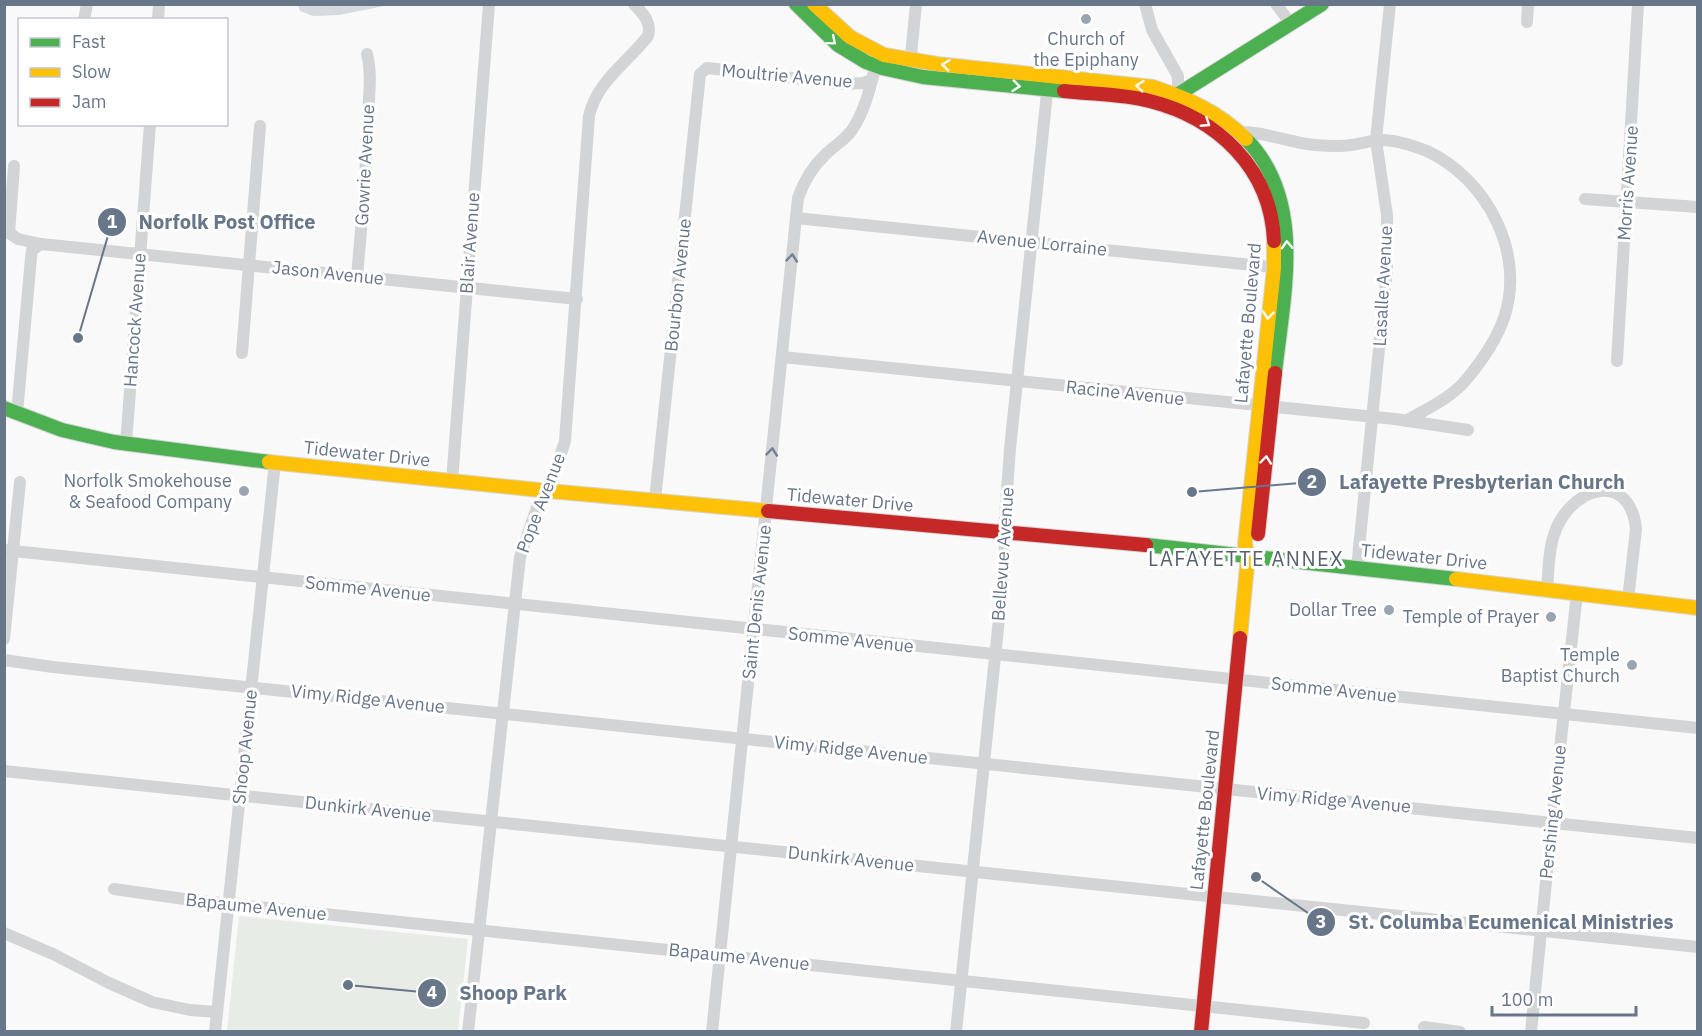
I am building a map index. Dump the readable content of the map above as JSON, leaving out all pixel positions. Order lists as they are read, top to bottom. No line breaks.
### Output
{"streets":{"main road":["Lafayette Boulevard","Tidewater Drive"],"street":["Moultrie Avenue","Gowrie Avenue","Morris Avenue","Blair Avenue","Avenue Lorraine","Jason Avenue","Bourbon Avenue","Lasalle Avenue","Hancock Avenue","Racine Avenue","Pope Avenue","Bellevue Avenue","Somme Avenue","Saint Denis Avenue","Vimy Ridge Avenue","Shoop Avenue","Dunkirk Avenue","Pershing Avenue","Bapaume Avenue"]},"crossings":[["Moultrie Avenue","Bourbon Avenue"],["Moultrie Avenue","Lafayette Boulevard"],["Moultrie Avenue","Saint Denis Avenue"],["Gowrie Avenue","Jason Avenue"],["Blair Avenue","Jason Avenue"],["Blair Avenue","Tidewater Drive"],["Avenue Lorraine","Lafayette Boulevard"],["Avenue Lorraine","Bellevue Avenue"],["Avenue Lorraine","Saint Denis Avenue"],["Jason Avenue","Hancock Avenue"],["Jason Avenue","Pope Avenue"],["Bourbon Avenue","Tidewater Drive"],["Lasalle Avenue","Racine Avenue"],["Lasalle Avenue","Tidewater Drive"],["Hancock Avenue","Tidewater Drive"],["Lafayette Boulevard","Racine Avenue"],["Lafayette Boulevard","Tidewater Drive"],["Lafayette Boulevard","Bellevue Avenue"],["Lafayette Boulevard","Somme Avenue"],["Lafayette Boulevard","Saint Denis Avenue"],["Lafayette Boulevard","Vimy Ridge Avenue"],["Lafayette Boulevard","Dunkirk Avenue"],["Lafayette Boulevard","Bapaume Avenue"],["Racine Avenue","Bellevue Avenue"],["Racine Avenue","Saint Denis Avenue"],["Tidewater Drive","Pope Avenue"],["Tidewater Drive","Bellevue Avenue"],["Tidewater Drive","Saint Denis Avenue"],["Tidewater Drive","Shoop Avenue"],["Tidewater Drive","Pershing Avenue"],["Pope Avenue","Somme Avenue"],["Pope Avenue","Vimy Ridge Avenue"],["Pope Avenue","Dunkirk Avenue"],["Pope Avenue","Bapaume Avenue"],["Bellevue Avenue","Somme Avenue"],["Bellevue Avenue","Vimy Ridge Avenue"],["Bellevue Avenue","Dunkirk Avenue"],["Bellevue Avenue","Bapaume Avenue"],["Somme Avenue","Saint Denis Avenue"],["Somme Avenue","Shoop Avenue"],["Somme Avenue","Pershing Avenue"],["Saint Denis Avenue","Vimy Ridge Avenue"],["Saint Denis Avenue","Dunkirk Avenue"],["Saint Denis Avenue","Bapaume Avenue"],["Vimy Ridge Avenue","Shoop Avenue"],["Vimy Ridge Avenue","Pershing Avenue"],["Shoop Avenue","Dunkirk Avenue"],["Shoop Avenue","Bapaume Avenue"],["Dunkirk Avenue","Pershing Avenue"]],"districts":["LAFAYETTE ANNEX"],"places":["Church of the Epiphany","Norfolk Post Office","Norfolk Smokehouse & Seafood Company","Lafayette Presbyterian Church","Dollar Tree","Temple of Prayer","Temple Baptist Church","St. Columba Ecumenical Ministries","Shoop Park"],"legend":["Fast","Slow","Jam"],"scale_bar":"100 m"}
